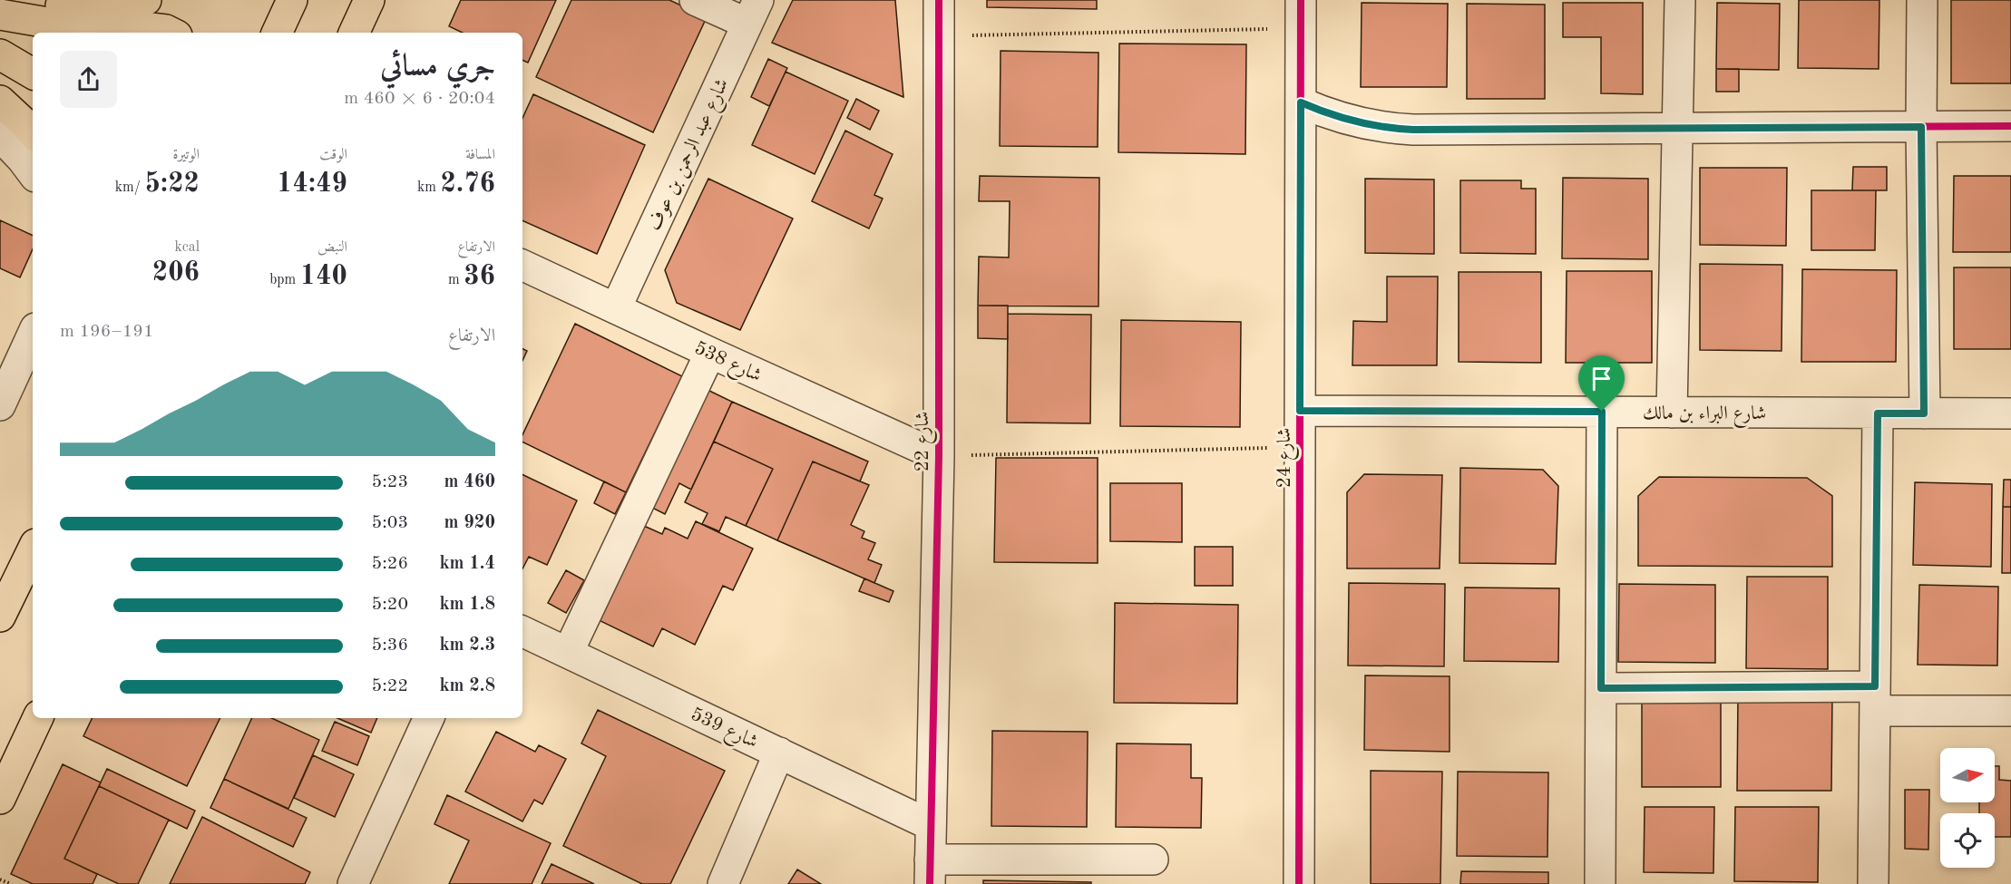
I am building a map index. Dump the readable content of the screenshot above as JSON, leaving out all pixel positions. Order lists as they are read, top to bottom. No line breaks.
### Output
{"streets":{"street":["شارع عبد الرحمن بن عوف","شارع 538","شارع البراء بن مالك","شارع 22","شارع 24","شارع 539"]},"crossings":[["شارع عبد الرحمن بن عوف","شارع 538"],["شارع 538","شارع 22"],["شارع البراء بن مالك","شارع 24"],["شارع 22","شارع 539"]],"north":"right","page":{"heading":["جري مسائي","20:04 · 6 × 460 m"],"stats":[["المسافة","2.76 km"],["الوقت","14:49"],["الوتيرة","5:22 /km"],["الارتفاع","36 m"],["النبض","140 bpm"],["kcal","206"]],"chart":["الارتفاع","191–196 m"],"list":[{"name":"460 m","note":"5:23"},{"name":"920 m","note":"5:03"},{"name":"1.4 km","note":"5:26"},{"name":"1.8 km","note":"5:20"},{"name":"2.3 km","note":"5:36"},{"name":"2.8 km","note":"5:22"}]}}
